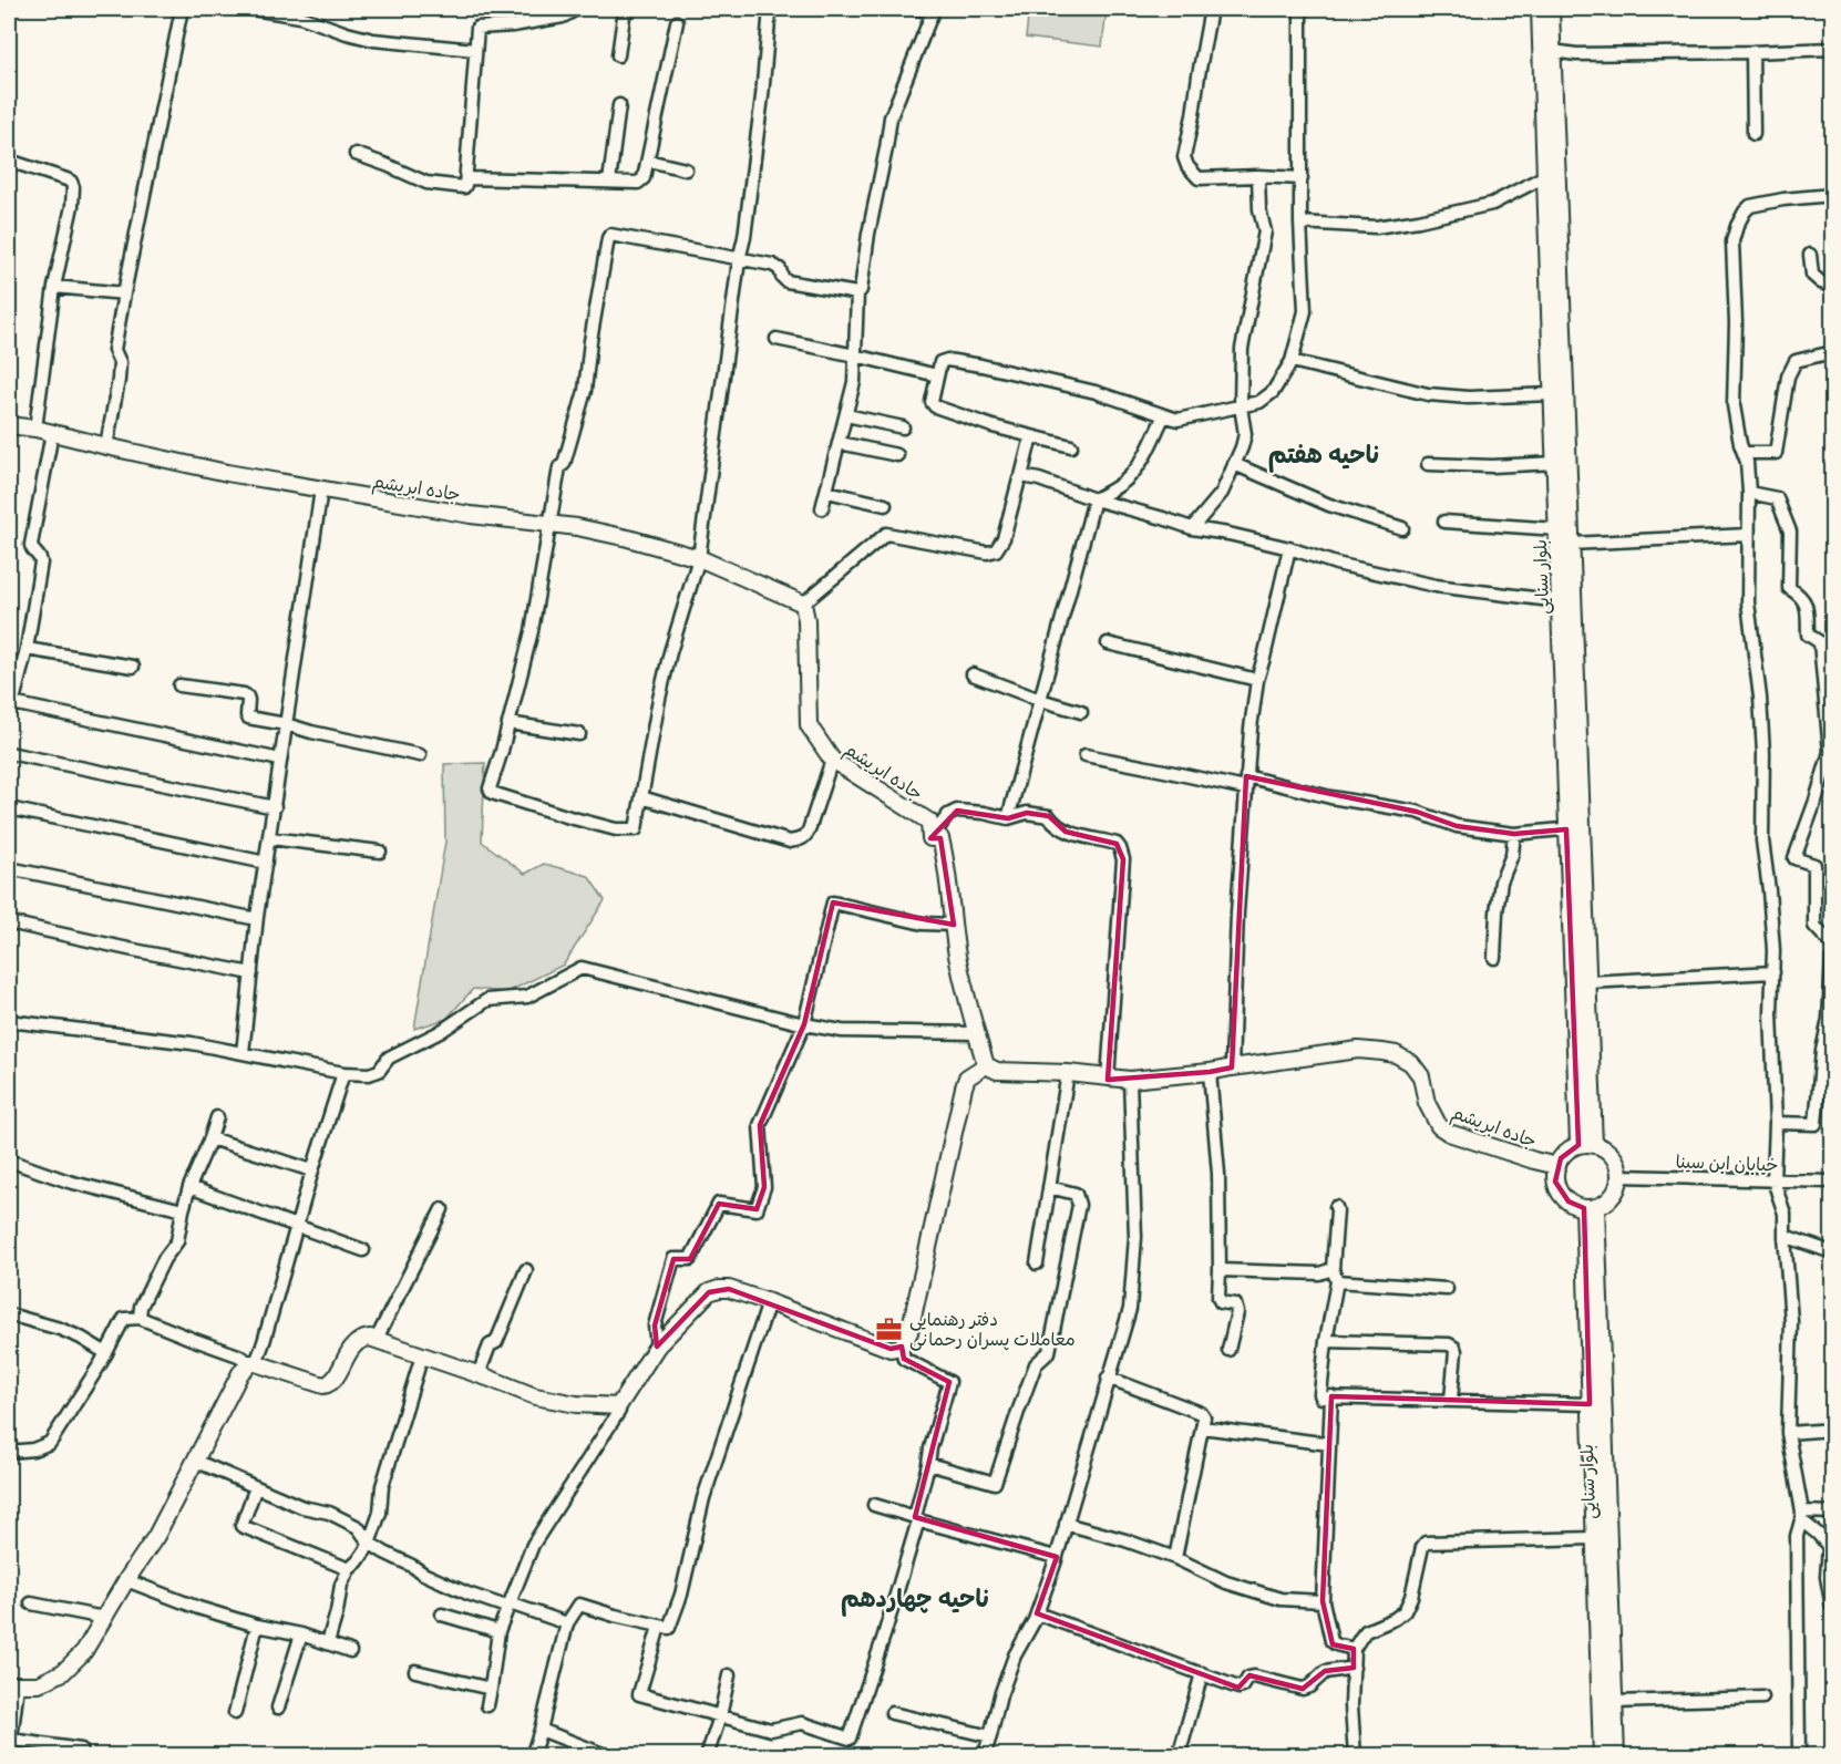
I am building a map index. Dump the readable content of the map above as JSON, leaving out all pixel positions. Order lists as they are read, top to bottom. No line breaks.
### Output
{"streets":{"main road":["جاده ابریشم","بلوار سنایی"],"street":["خیابان ابن سینا"]},"crossings":[["جاده ابریشم","بلوار سنایی"],["جاده ابریشم","خیابان ابن سینا"],["بلوار سنایی","خیابان ابن سینا"]],"districts":["ناحیه هفتم","ناحیه چهاردهم"],"places":{"office":["دفتر رهنمایی معاملات پسران رحمانی"]}}
